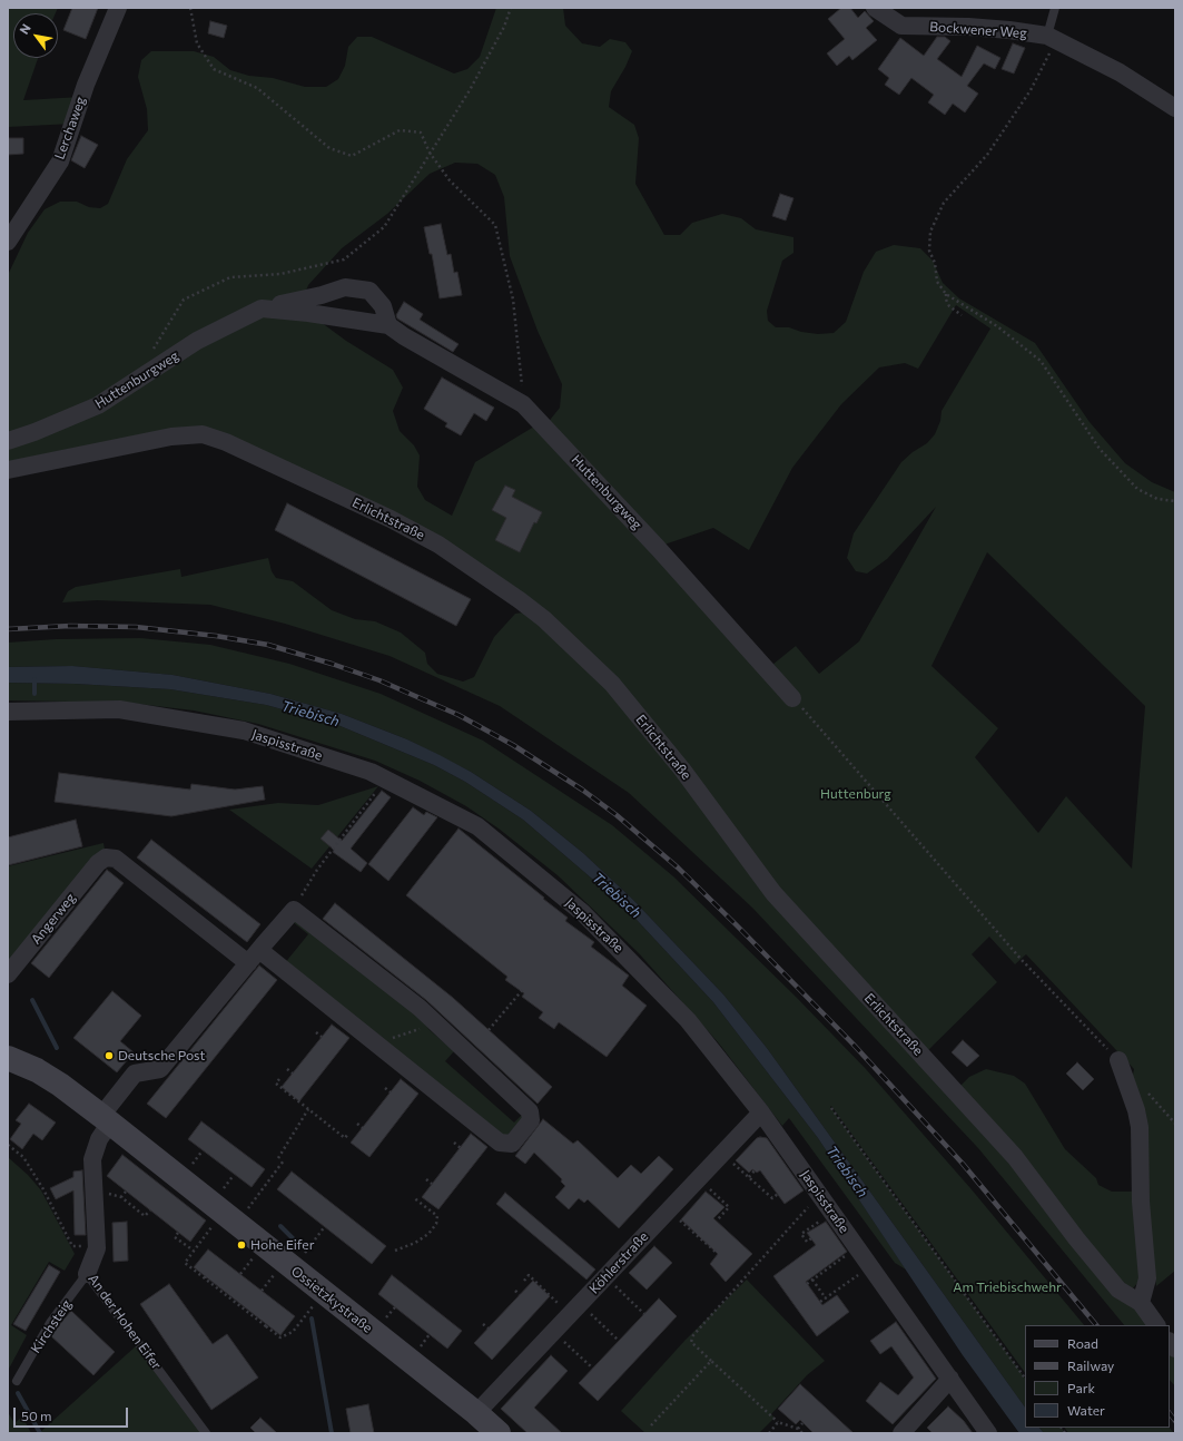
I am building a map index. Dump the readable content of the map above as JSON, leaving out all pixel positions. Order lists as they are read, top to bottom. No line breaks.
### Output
{"streets":{"main road":["Ossietzkystraße"],"street":["Bockwener Weg","Lerchaweg","Huttenburgweg","Erlichtstraße","Jaspisstraße","Angerweg","Köhlerstraße","An der Hohen Eifer"],"lane":["Kirchsteig"]},"crossings":[["Jaspisstraße","Köhlerstraße"],["Angerweg","An der Hohen Eifer"],["Köhlerstraße","Ossietzkystraße"],["Ossietzkystraße","An der Hohen Eifer"],["An der Hohen Eifer","Kirchsteig"]],"water":["Triebisch"],"parks":["Huttenburg","Am Triebischwehr"],"places":["Deutsche Post","Hohe Eifer"],"legend":["Road","Railway","Park","Water"],"scale_bar":"50 m","north":"top left"}
